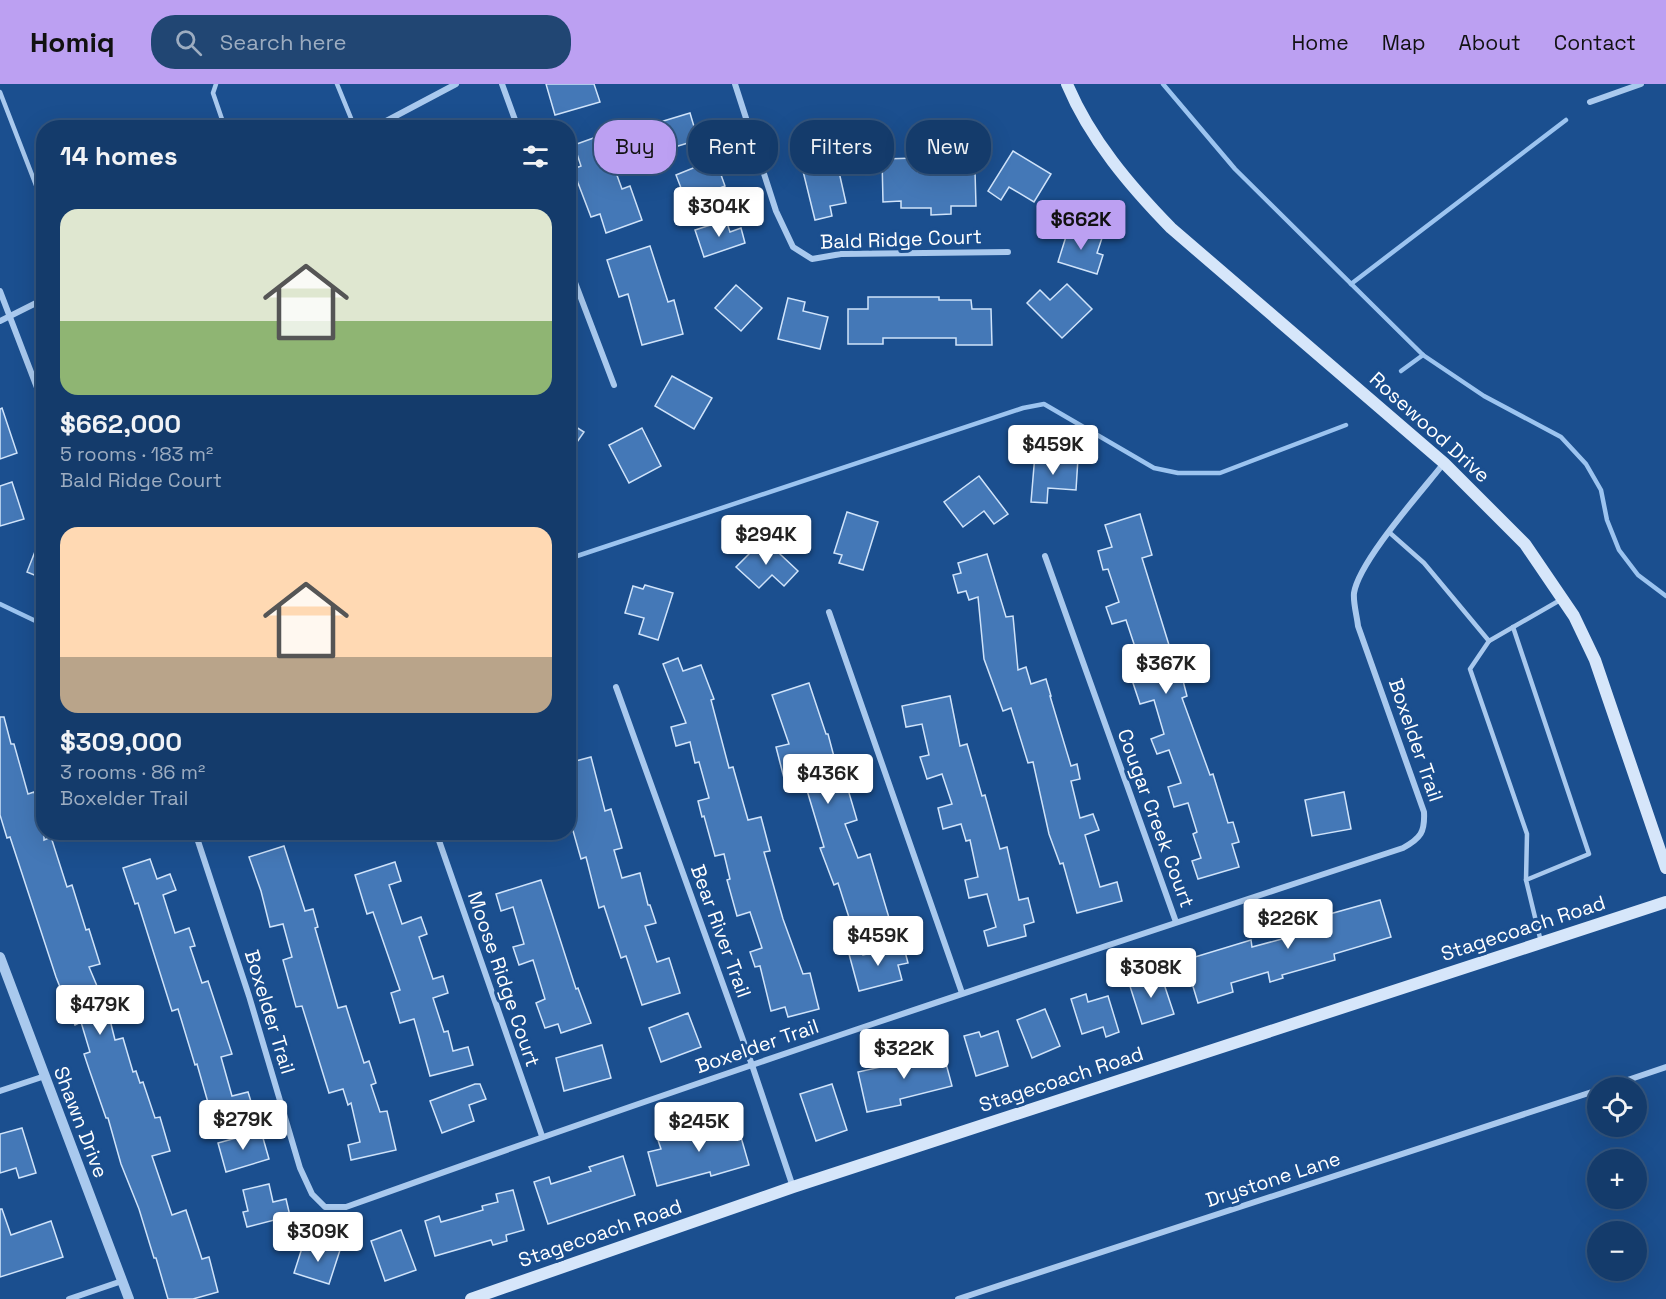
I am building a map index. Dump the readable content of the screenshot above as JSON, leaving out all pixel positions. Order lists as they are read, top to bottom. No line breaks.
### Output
{"streets":{"main road":["Rosewood Drive","Stagecoach Road"],"street":["Bald Ridge Court","Boxelder Trail","Cougar Creek Court","Bear River Trail","Moose Ridge Court","Shawn Drive","Drystone Lane"]},"crossings":[["Rosewood Drive","Boxelder Trail"],["Boxelder Trail","Cougar Creek Court"],["Boxelder Trail","Bear River Trail"],["Boxelder Trail","Moose Ridge Court"],["Stagecoach Road","Bear River Trail"]],"page":{"header":"Homiq","search":"Search here","nav":["Home","Map","About","Contact"],"chip":["Buy","Rent","Filters","New"],"heading":"14 homes","price":["$304K","$662K","$459K","$294K","$367K","$436K","$226K","$459K","$308K","$479K","$322K","$279K","$245K","$309K"],"list":[{"name":"$662,000","note":"5 rooms · 183 m² · Bald Ridge Court"},{"name":"$309,000","note":"3 rooms · 86 m² · Boxelder Trail"}],"map_buttons":["+","−"]}}
